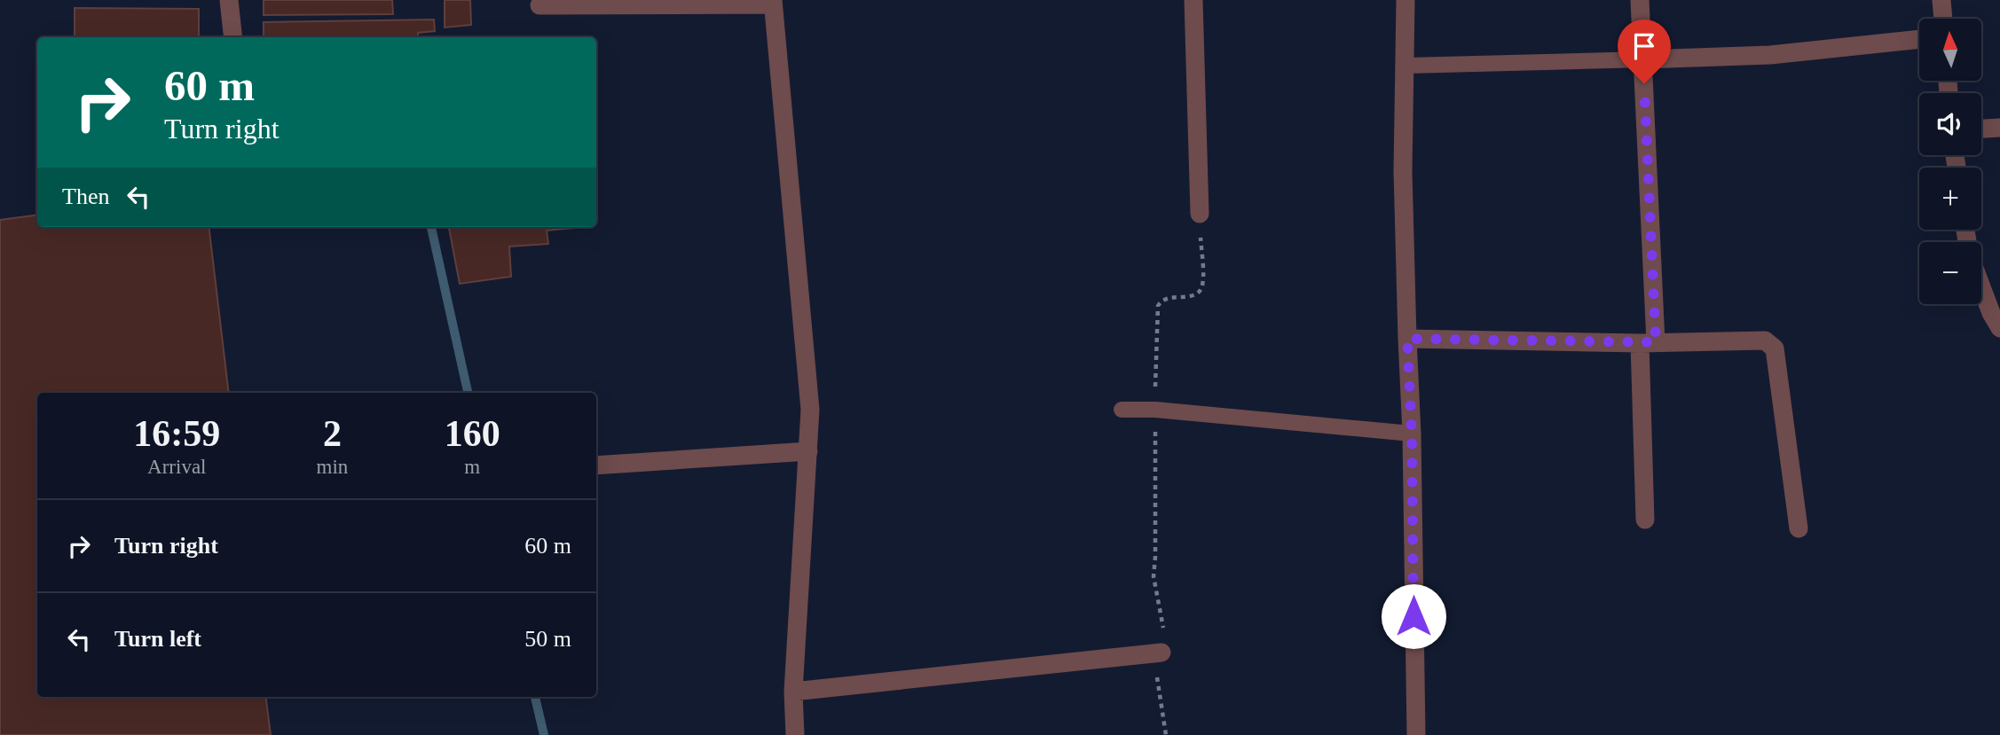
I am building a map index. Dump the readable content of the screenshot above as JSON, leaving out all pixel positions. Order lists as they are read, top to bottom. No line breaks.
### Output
{"north":"top","page":{"map_buttons":["+","−"],"turn":["60 m","Turn right"],"then":"Then","eta":["16:59","Arrival","2","min","160","m"],"list":[{"name":"Turn right","value":"60 m"},{"name":"Turn left","value":"50 m"}]}}
